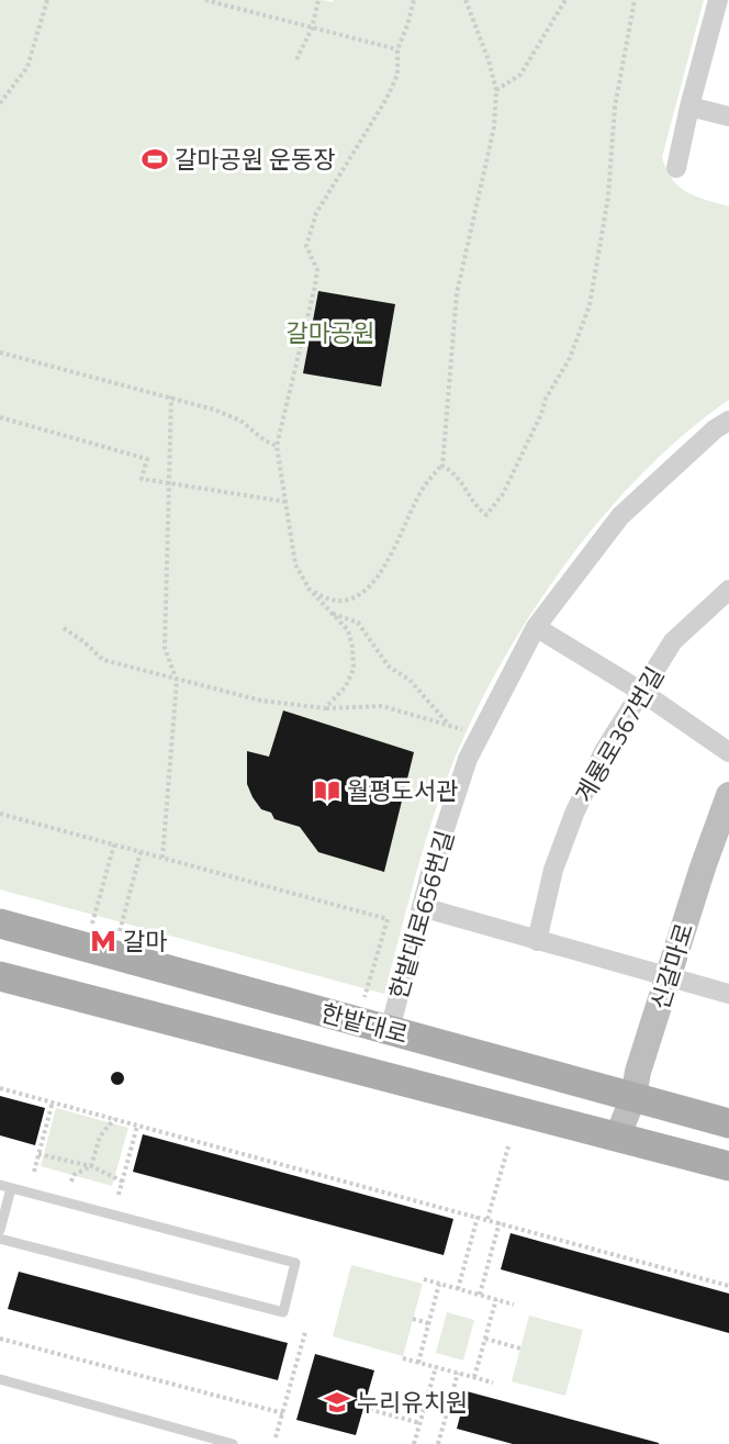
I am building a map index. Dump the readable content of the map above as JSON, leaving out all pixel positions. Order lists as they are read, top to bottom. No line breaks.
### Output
{"streets":{"main road":["한밭대로"],"street":["계룡로367번길","한밭대로656번길","신갈마로"]},"crossings":[["한밭대로656번길","한밭대로"],["신갈마로","한밭대로"]],"parks":["갈마공원"],"places":{"sports":["갈마공원 운동장"],"library":["월평도서관"],"metro station":["갈마"],"school or university":["누리유치원"]}}
